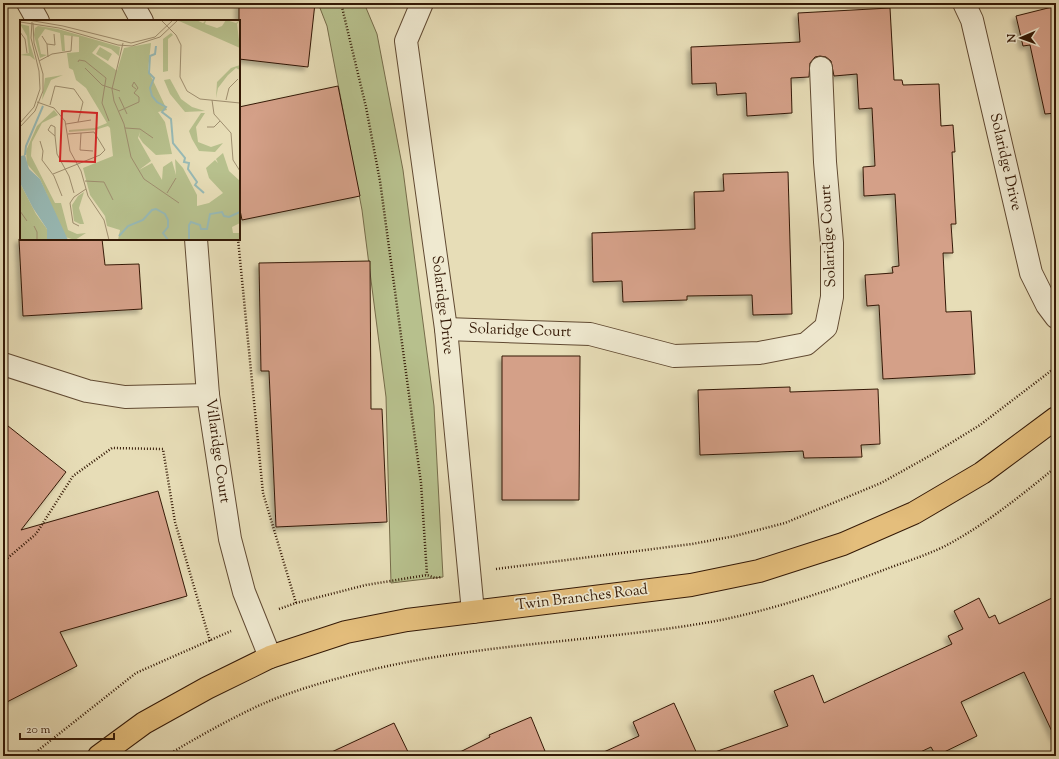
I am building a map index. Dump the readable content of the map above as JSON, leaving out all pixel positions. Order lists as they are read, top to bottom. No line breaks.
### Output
{"streets":{"main road":["Twin Branches Road"],"street":["Solaridge Drive","Solaridge Court","Villaridge Court"]},"crossings":[["Solaridge Drive","Solaridge Court"],["Solaridge Drive","Twin Branches Road"],["Villaridge Court","Twin Branches Road"]],"scale_bar":"20 m","north":"left"}
